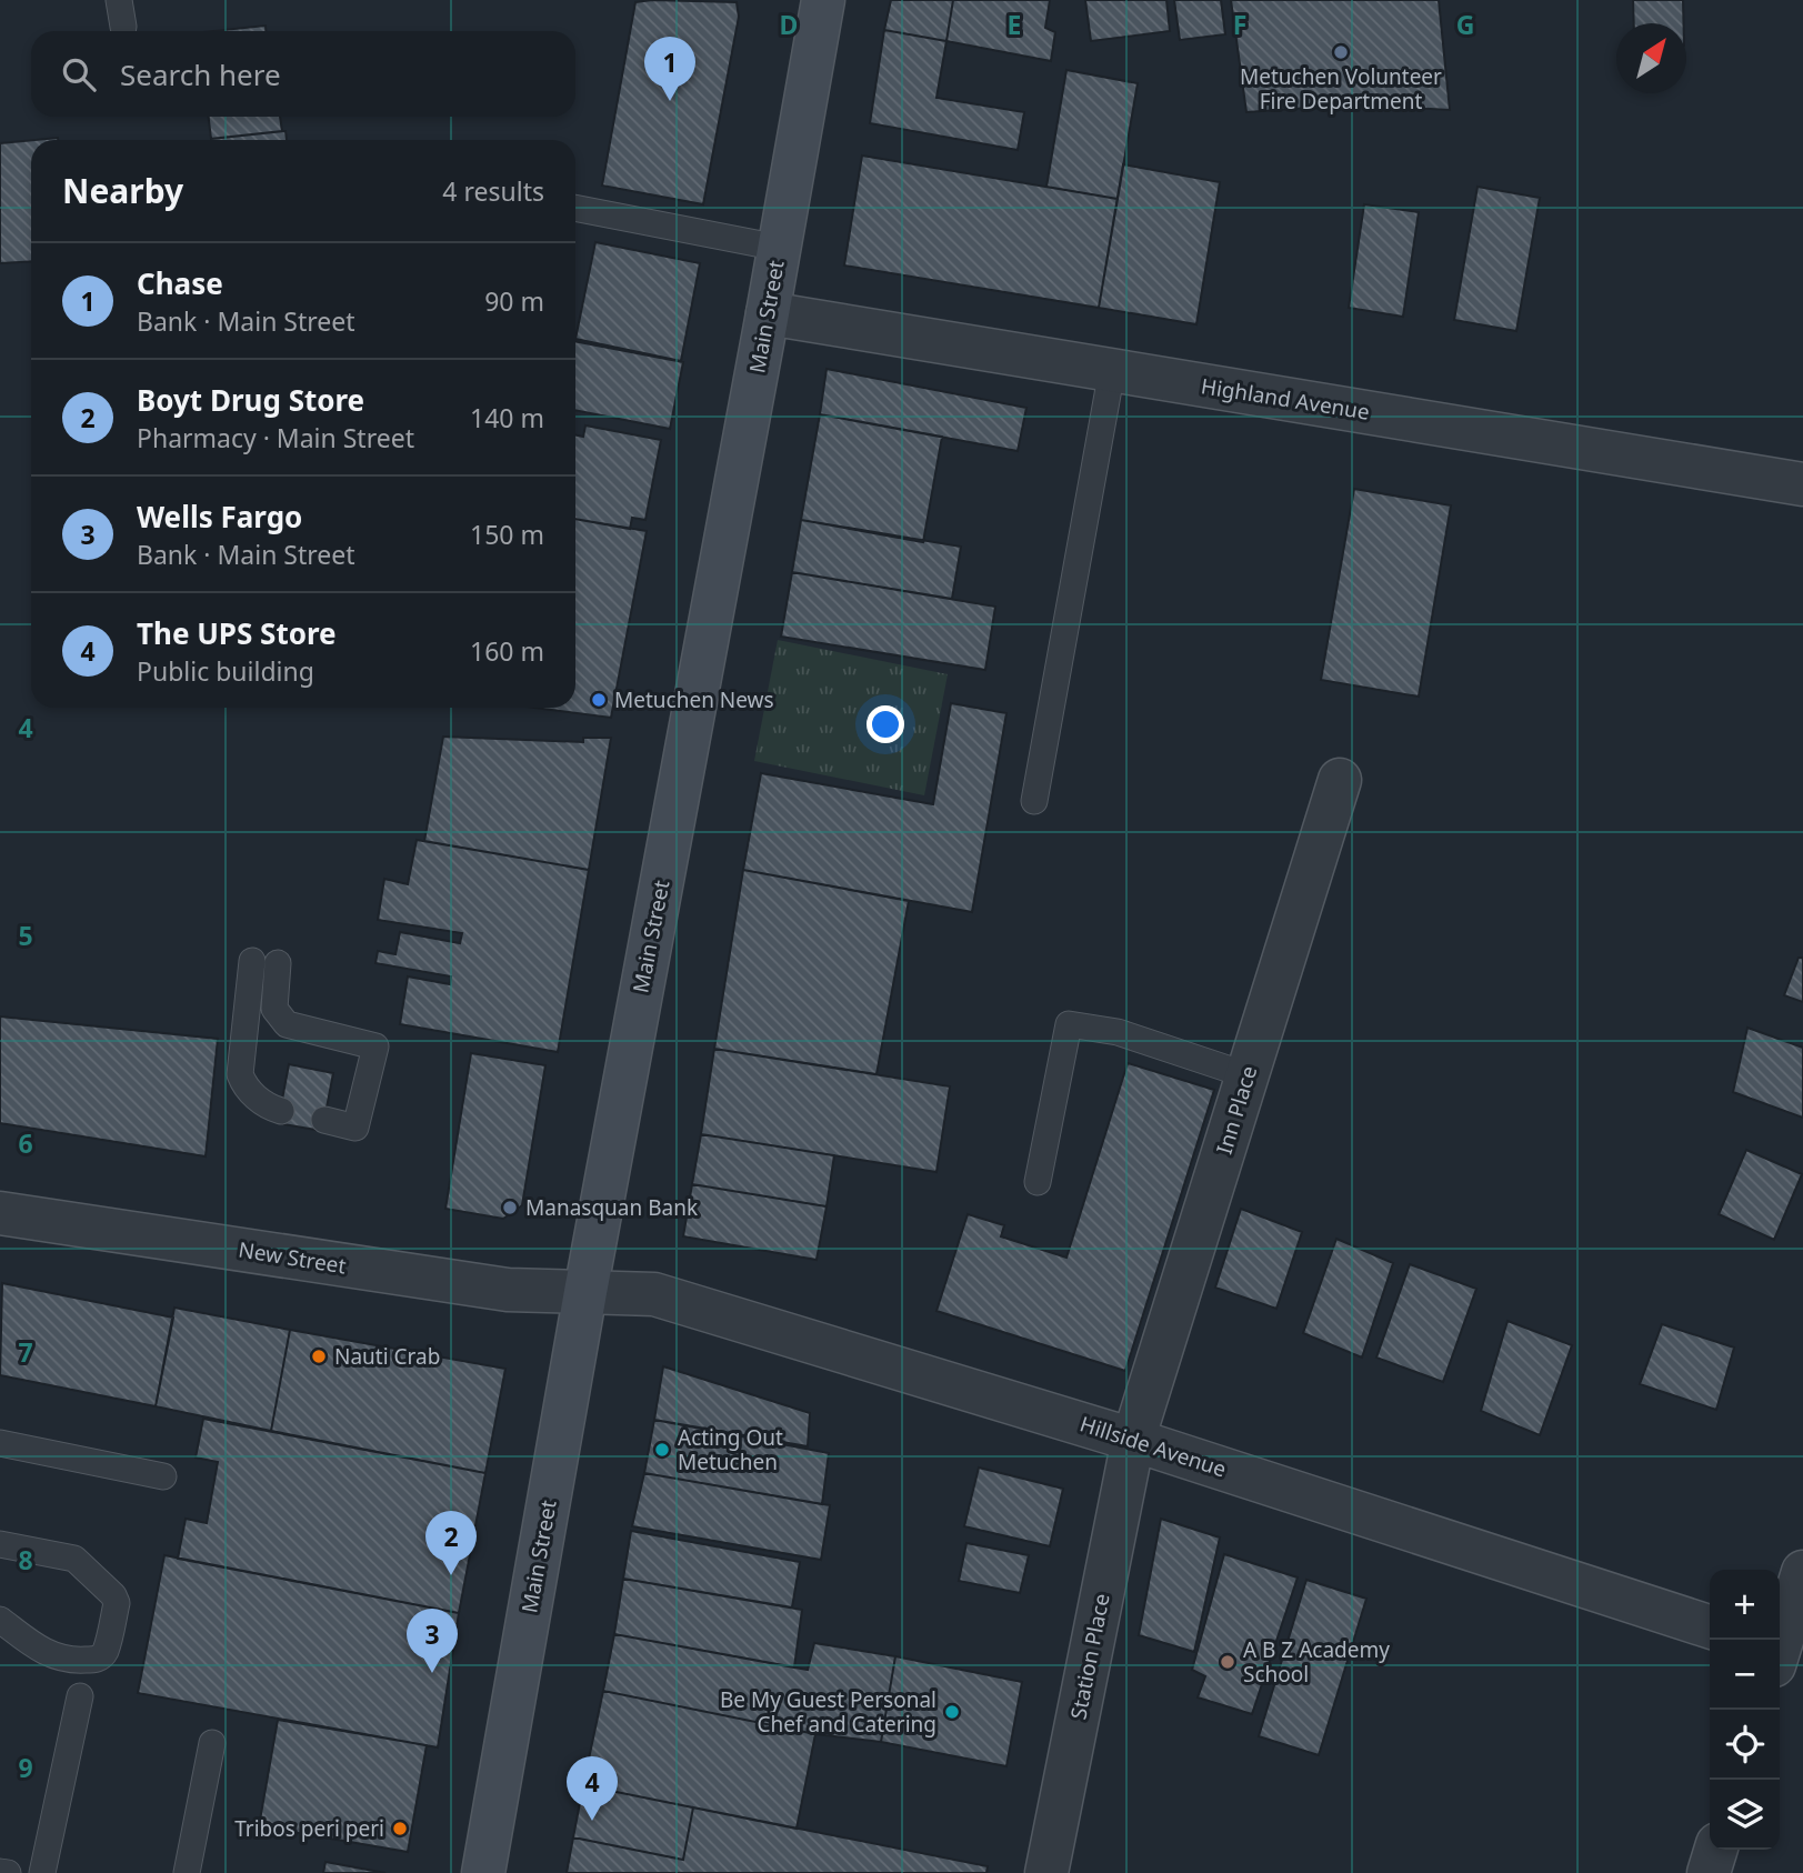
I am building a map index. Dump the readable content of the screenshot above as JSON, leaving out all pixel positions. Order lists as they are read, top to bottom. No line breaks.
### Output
{"streets":{"main road":["Main Street"],"street":["Highland Avenue","Inn Place","New Street","Hillside Avenue","Station Place"]},"crossings":[["Main Street","Highland Avenue"],["Main Street","New Street"],["Main Street","Hillside Avenue"],["Inn Place","Hillside Avenue"],["Inn Place","Station Place"],["New Street","Hillside Avenue"],["Hillside Avenue","Station Place"]],"places":["Metuchen Volunteer Fire Department","Metuchen News","Manasquan Bank","Nauti Crab","Acting Out Metuchen","A B Z Academy School","Be My Guest Personal Chef and Catering","Tribos peri peri"],"north":"top right","page":{"search":"Search here","pins":["1","2","3","4"],"heading":["Nearby","4 results"],"list":[{"mark":"1","name":"Chase","note":"Bank · Main Street","value":"90 m"},{"mark":"2","name":"Boyt Drug Store","note":"Pharmacy · Main Street","value":"140 m"},{"mark":"3","name":"Wells Fargo","note":"Bank · Main Street","value":"150 m"},{"mark":"4","name":"The UPS Store","note":"Public building","value":"160 m"}],"map_buttons":["+","−"]},"grid":{"columns":["D","E","F","G"],"rows":["4","5","6","7","8","9"]}}
